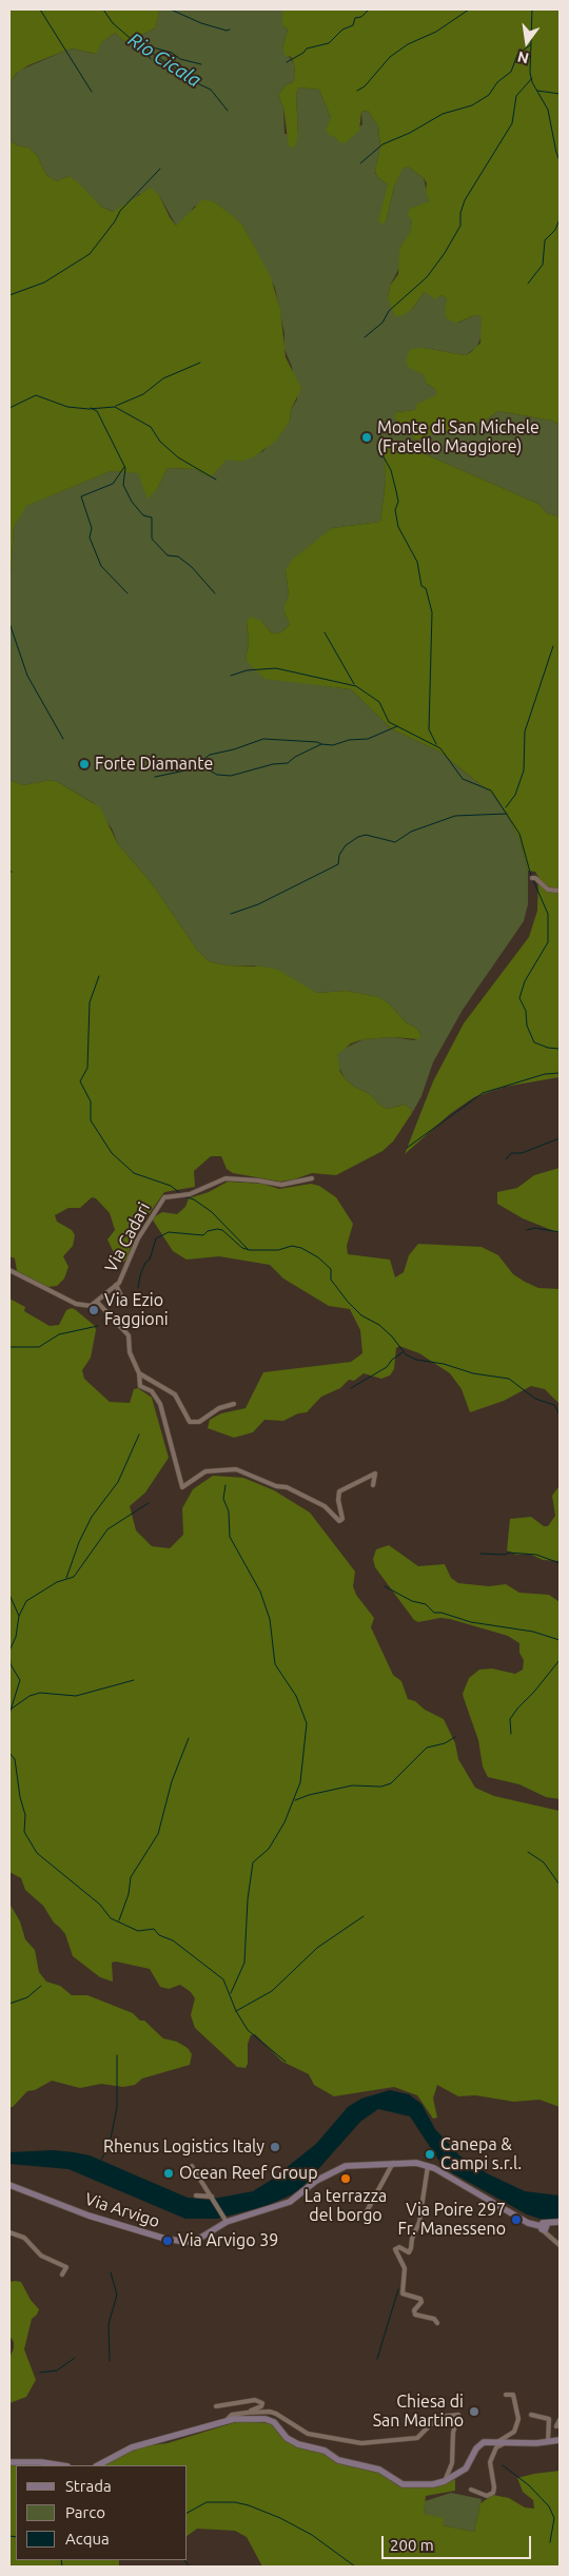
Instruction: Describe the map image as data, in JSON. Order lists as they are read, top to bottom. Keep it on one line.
{"streets":{"main road":["Via Arvigo"],"street":["Via Cadari"]},"water":["Rio Cicala"],"places":["Monte di San Michele (Fratello Maggiore)","Forte Diamante","Via Ezio Faggioni","Rhenus Logistics Italy","Canepa & Campi s.r.l.","Ocean Reef Group","La terrazza del borgo","Via Poire 297 Fr. Manesseno","Via Arvigo 39","Chiesa di San Martino"],"legend":["Strada","Parco","Acqua"],"scale_bar":"200 m","north":"bottom"}
